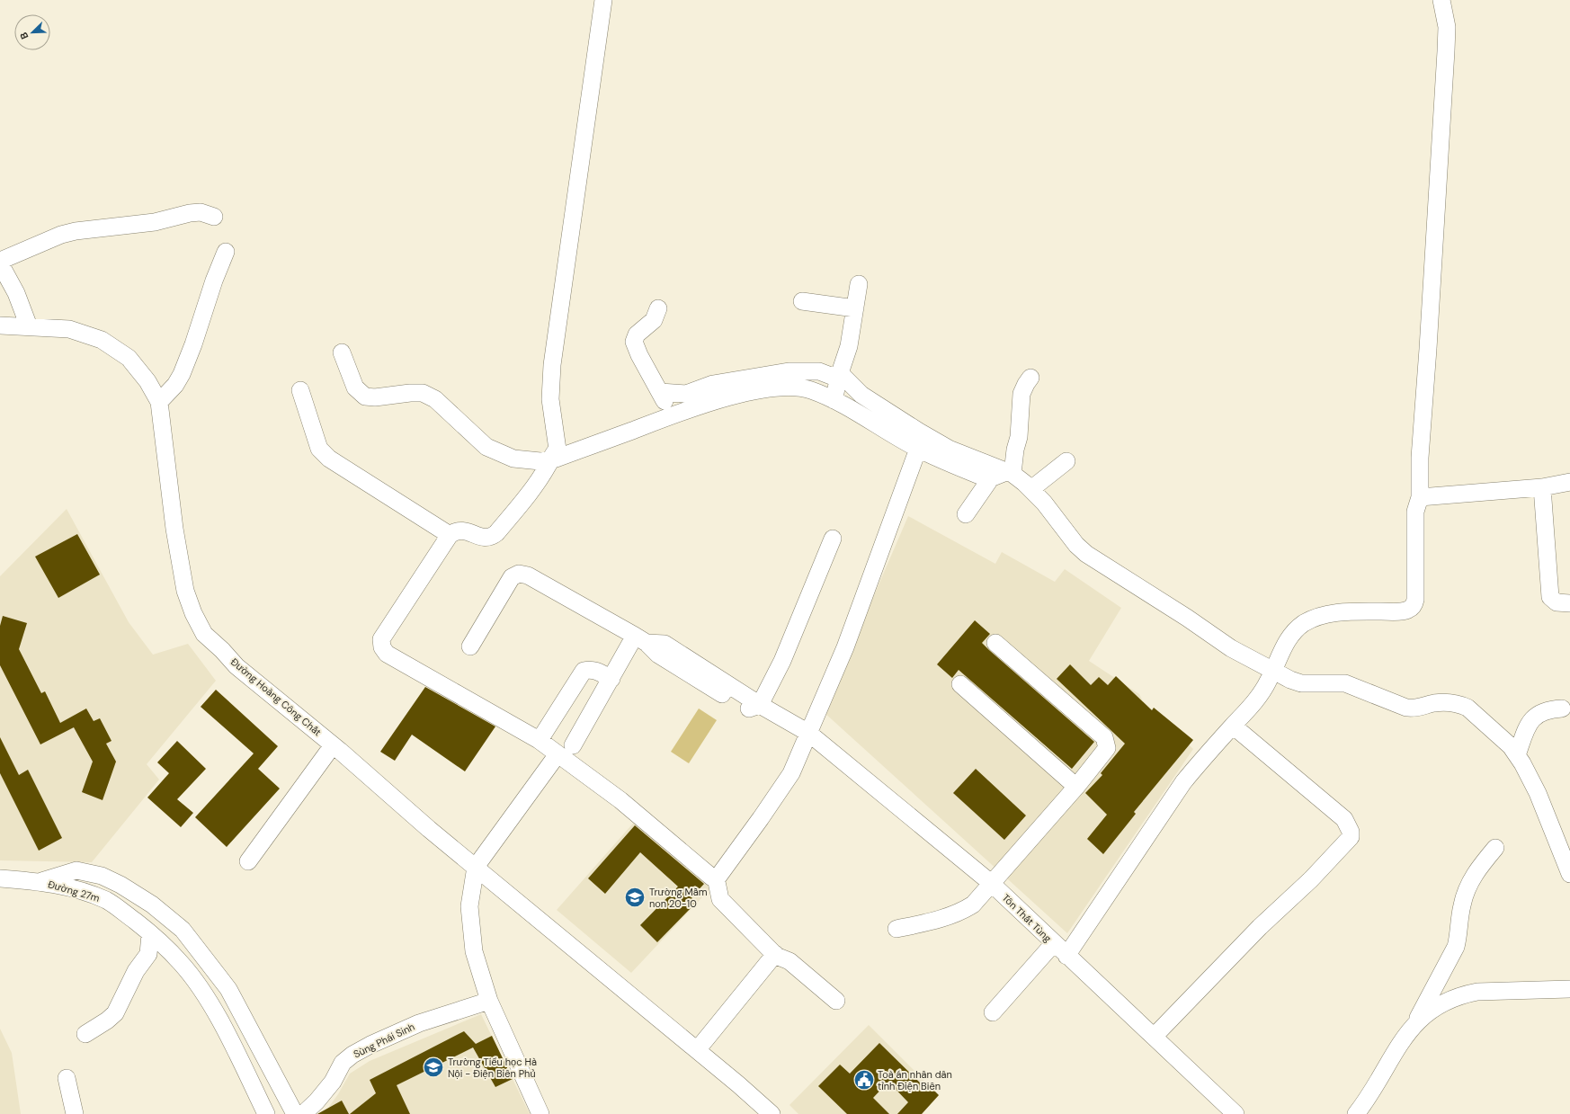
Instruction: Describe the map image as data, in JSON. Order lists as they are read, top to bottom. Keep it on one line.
{"streets":{"street":["Đường Hoàng Công Chất","Đường 27m","Tôn Thất Tùng","Sùng Phái Sinh"]},"places":{"school or university":["Trường Mầm non 20-10","Trường Tiểu học Hà Nội - Điện Biên Phủ"],"public building":["Toà án nhân dân tỉnh Điện Biên"]},"north":"bottom left"}
